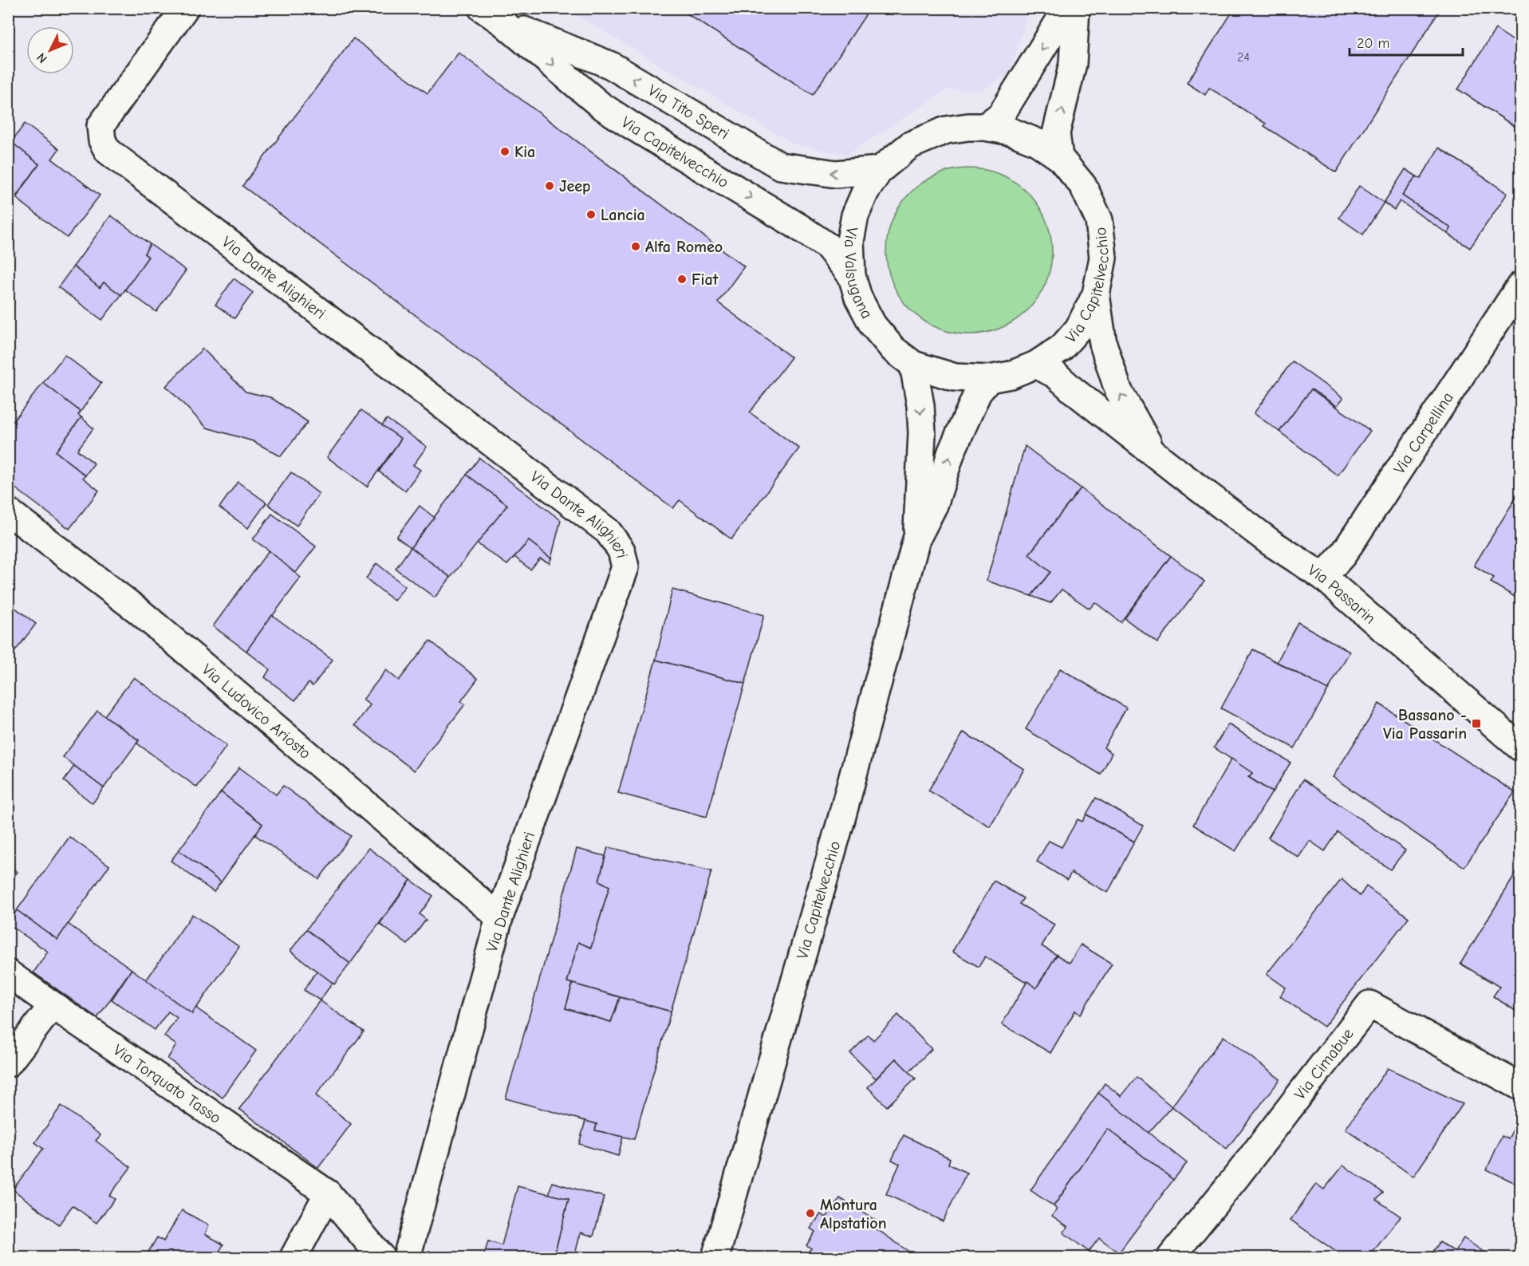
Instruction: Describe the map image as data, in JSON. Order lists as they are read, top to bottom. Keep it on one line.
{"streets":{"street":["Via Tito Speri","Via Capitelvecchio","Via Valsugana","Via Dante Alighieri","Via Carpellina","Via Passarin","Via Ludovico Ariosto","Via Cimabue","Via Torquato Tasso"]},"crossings":[["Via Tito Speri","Via Capitelvecchio"],["Via Tito Speri","Via Valsugana"],["Via Capitelvecchio","Via Valsugana"],["Via Capitelvecchio","Via Passarin"],["Via Dante Alighieri","Via Ludovico Ariosto"],["Via Carpellina","Via Passarin"]],"one_way":["Via Tito Speri"],"places":{"other":["Kia","Jeep","Lancia","Alfa Romeo","Fiat","Montura Alpstation"],"transit":["Bassano - Via Passarin"]},"house_numbers":["24"],"scale_bar":"20 m","north":"bottom left"}
